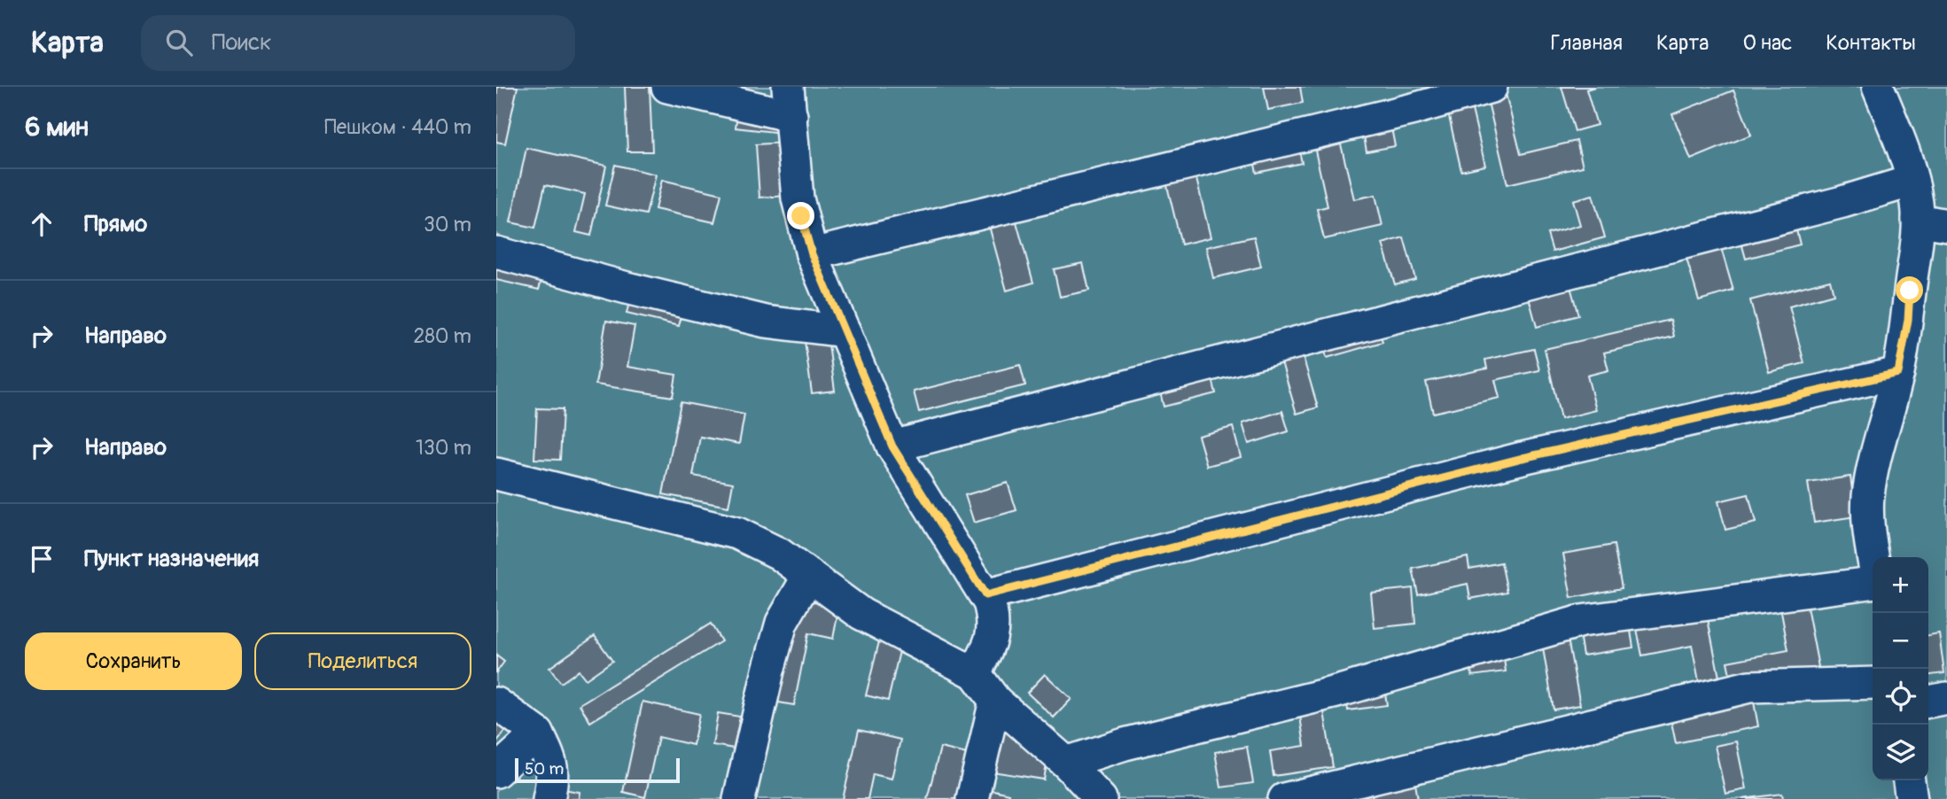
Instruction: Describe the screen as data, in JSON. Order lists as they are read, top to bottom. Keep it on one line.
{"scale_bar":"50 m","page":{"header":"Карта","search":"Поиск","nav":["Главная","Карта","О нас","Контакты"],"heading":["6 мин","Пешком · 440 m"],"list":[["Прямо","30 m"],["Направо","280 m"],["Направо","130 m"],"Пункт назначения"],"map_buttons":["+","−"],"buttons":["Сохранить","Поделиться"],"scale":"50 m"}}
